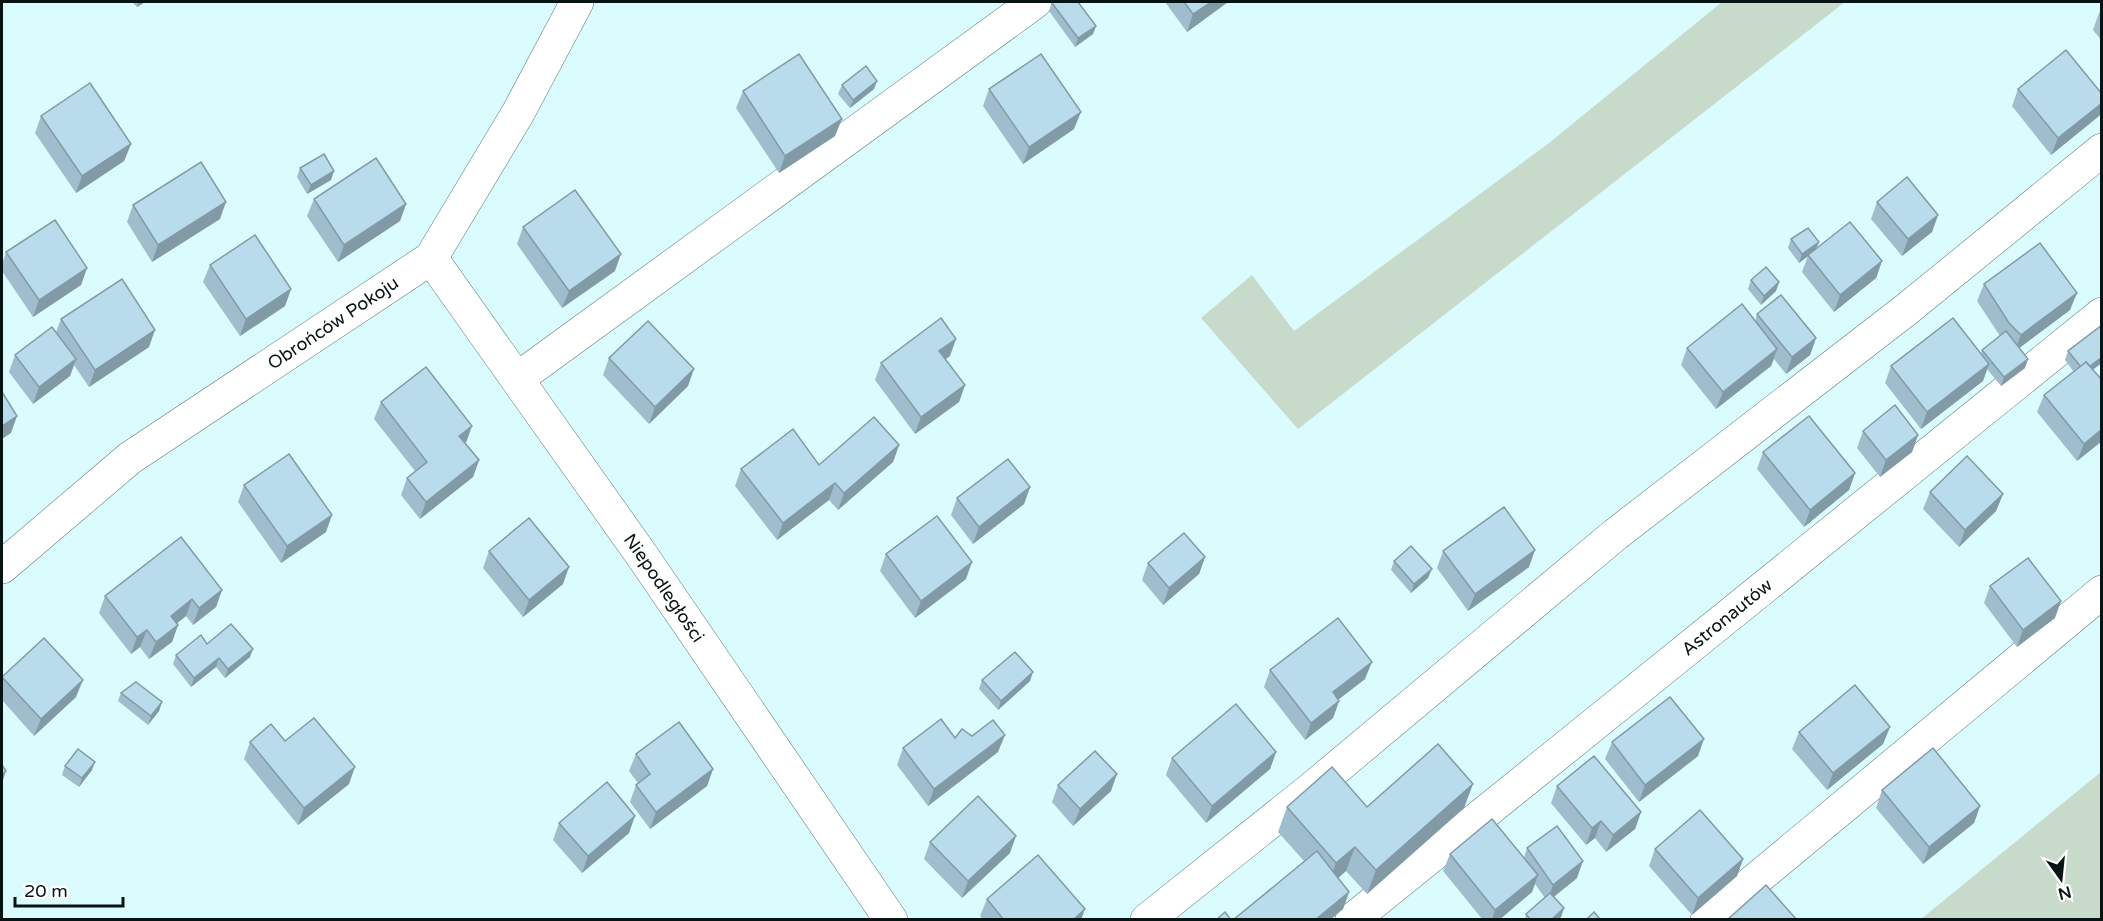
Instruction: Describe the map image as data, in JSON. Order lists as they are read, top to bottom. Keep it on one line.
{"streets":{"street":["Obrońców Pokoju","Niepodległości","Astronautów"]},"crossings":[["Obrońców Pokoju","Niepodległości"]],"scale_bar":"20 m","north":"bottom"}
